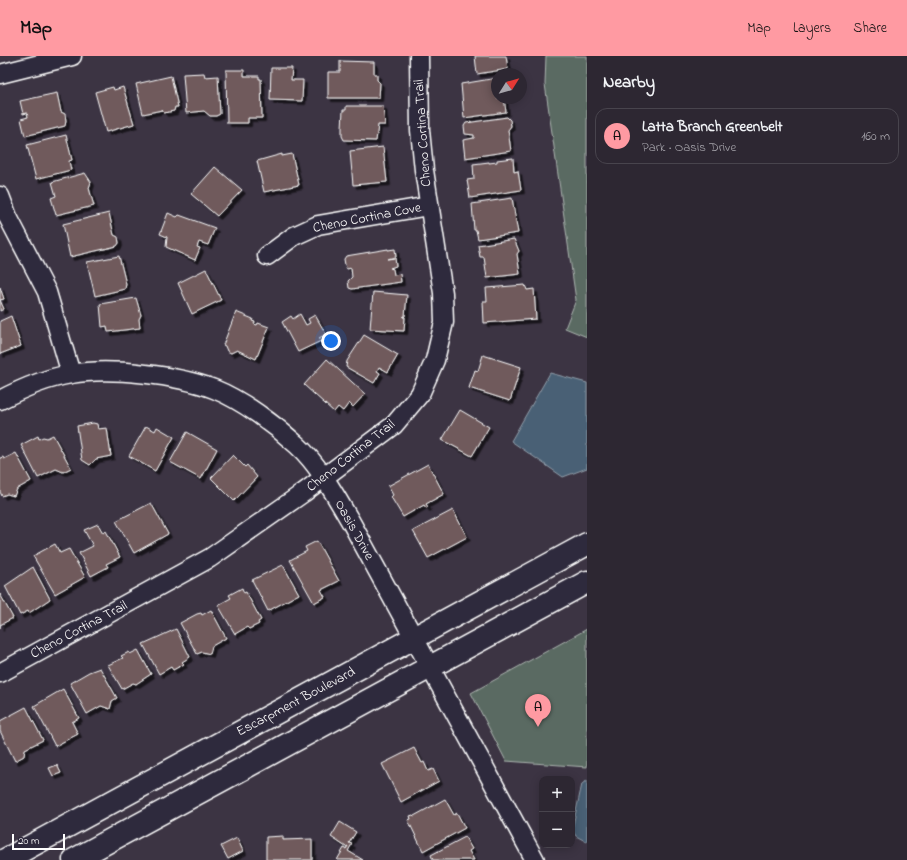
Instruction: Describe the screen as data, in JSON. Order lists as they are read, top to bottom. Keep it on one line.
{"streets":{"main road":["Escarpment Boulevard"],"street":["Cheno Cortina Trail","Cheno Cortina Cove","Oasis Drive"]},"crossings":[["Cheno Cortina Trail","Cheno Cortina Cove"],["Cheno Cortina Trail","Oasis Drive"],["Oasis Drive","Escarpment Boulevard"]],"scale_bar":"20 m","north":"top right","page":{"header":"Map","nav":["Map","Layers","Share"],"heading":"Nearby","list":[{"mark":"A","name":"Latta Branch Greenbelt","note":"Park · Oasis Drive","value":"160 m"}],"pins":"A","map_buttons":["+","−"],"scale":"20 m"}}
